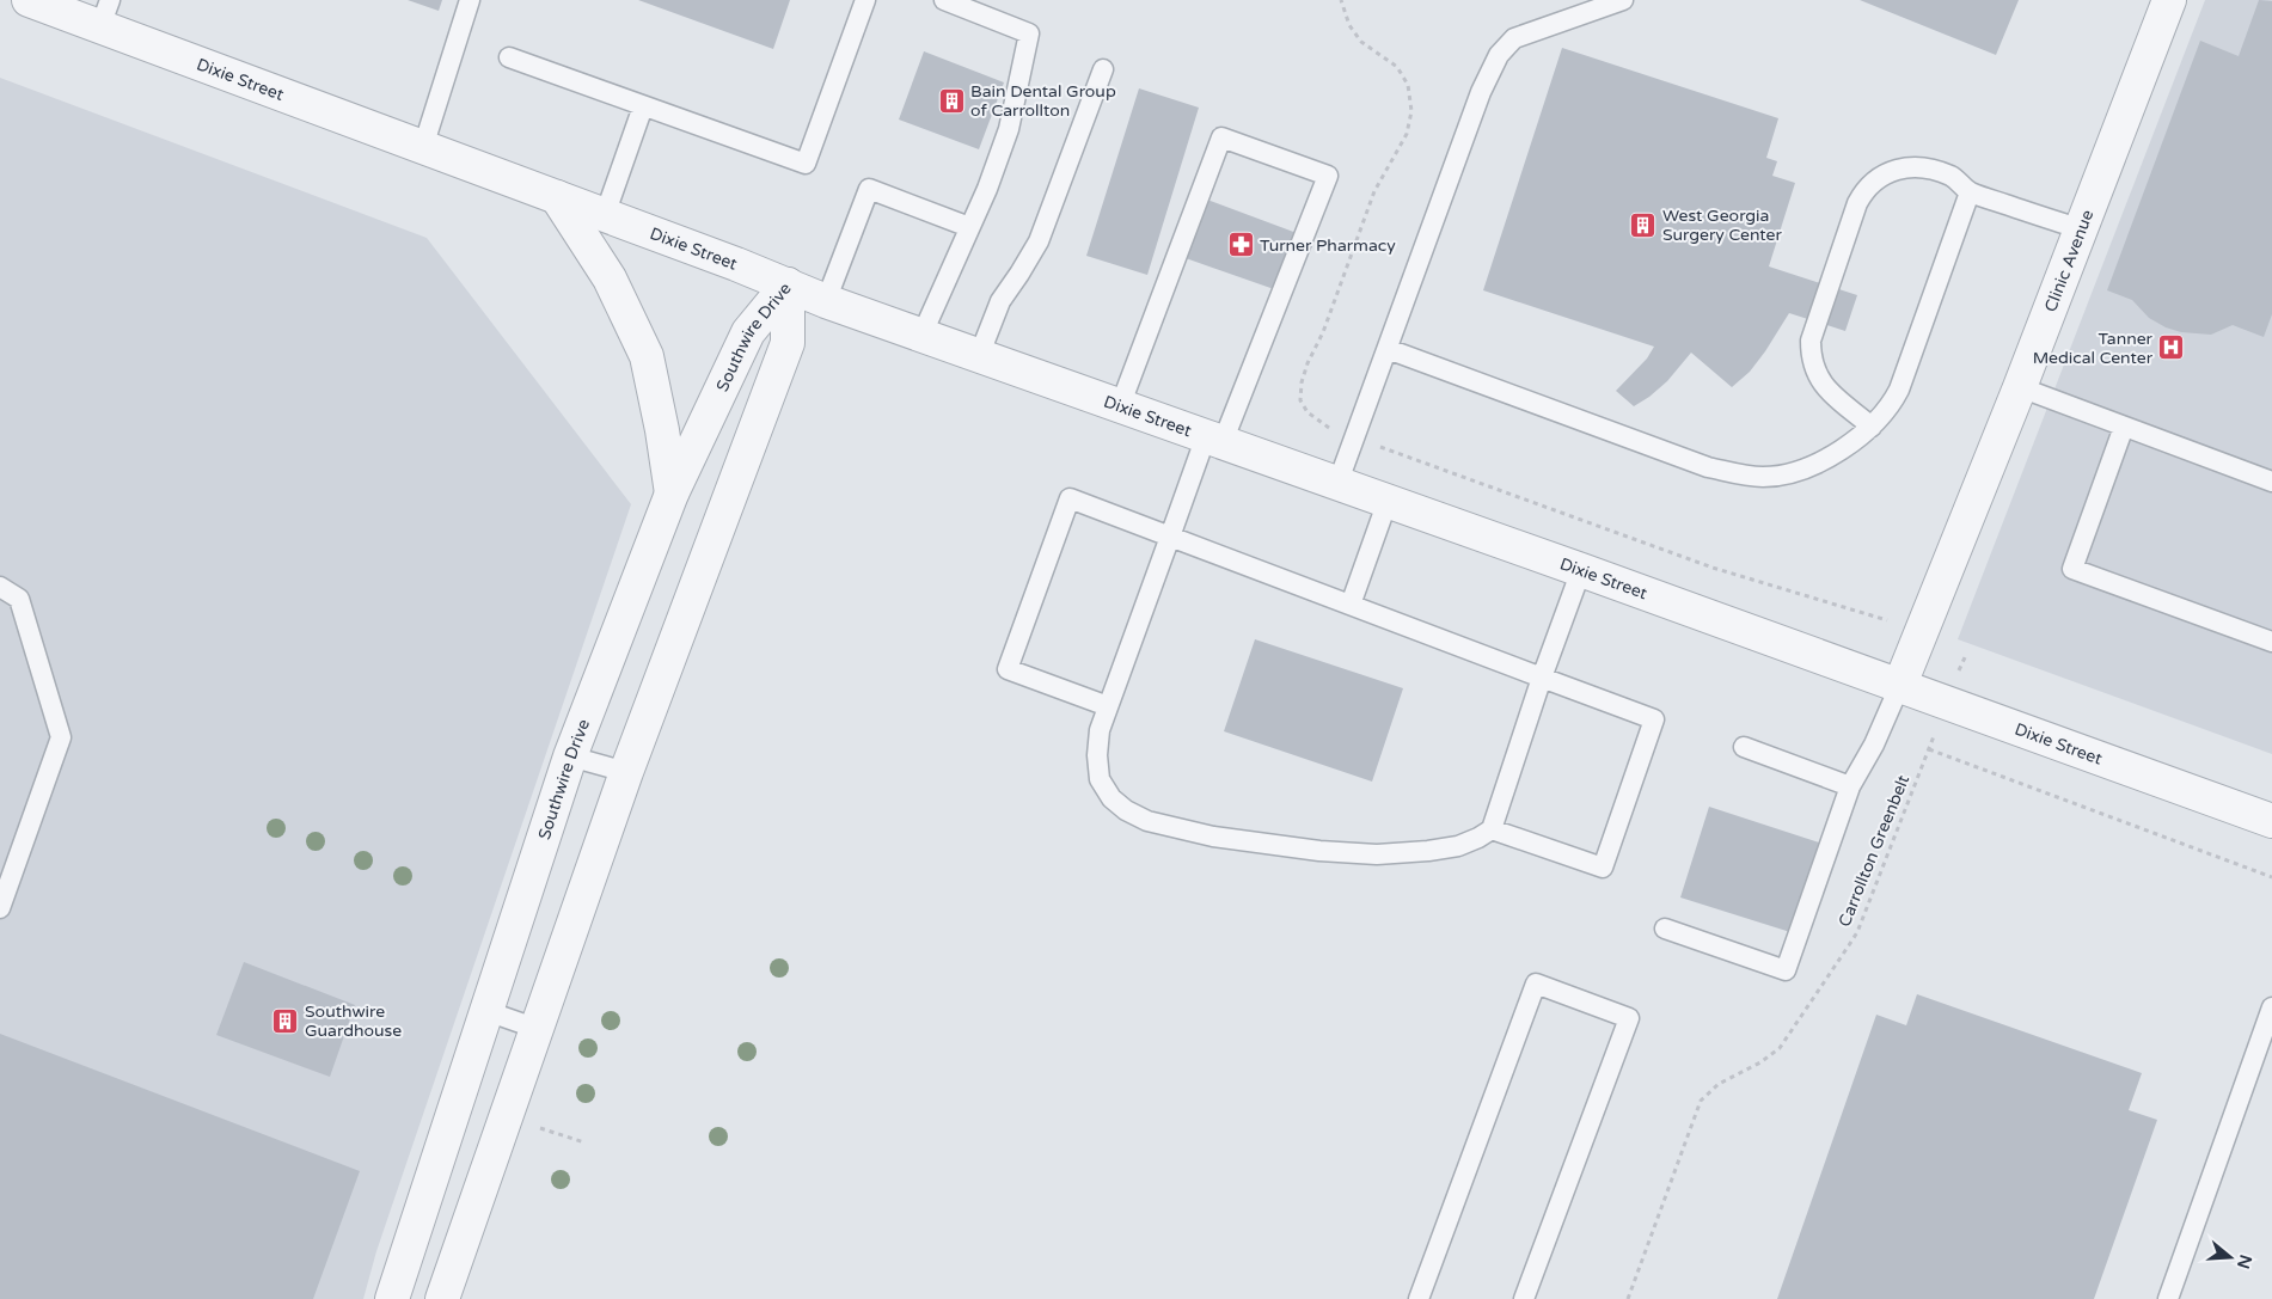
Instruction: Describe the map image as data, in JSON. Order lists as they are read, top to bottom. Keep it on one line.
{"streets":{"street":["Dixie Street","Clinic Avenue","Southwire Drive"],"path":["Carrollton Greenbelt"]},"crossings":[["Dixie Street","Clinic Avenue"],["Dixie Street","Southwire Drive"]],"places":{"building":["Bain Dental Group of Carrollton","West Georgia Surgery Center","Southwire Guardhouse"],"pharmacy":["Turner Pharmacy"],"hospital":["Tanner Medical Center"]},"north":"right"}
